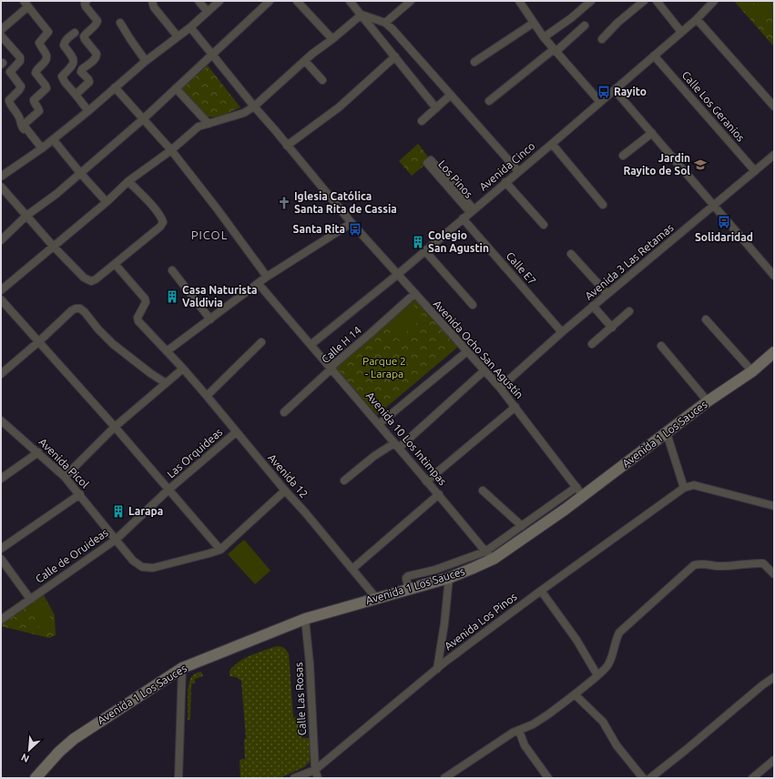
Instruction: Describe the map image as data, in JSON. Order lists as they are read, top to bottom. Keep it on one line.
{"streets":{"street":["Calle Los Geranios","Avenida Cinco","Los Pinos","Avenida 3 Las Retamas","Calle E7","Calle H 14","Avenida Ocho San Agustín","Avenida 1 Los Sauces","Avenida 10 Los Intimpas","Las Orquideas","Avenida Picol","Avenida 12","Calle de Oruideas","Avenida Los Pinos","Calle Las Rosas"]},"crossings":[["Calle Los Geranios","Avenida Cinco"],["Calle Los Geranios","Avenida 3 Las Retamas"],["Avenida Cinco","Los Pinos"],["Avenida Cinco","Calle E7"],["Avenida Cinco","Avenida Ocho San Agustín"],["Avenida Cinco","Avenida 10 Los Intimpas"],["Avenida 3 Las Retamas","Calle E7"],["Avenida 3 Las Retamas","Avenida Ocho San Agustín"],["Calle H 14","Avenida Ocho San Agustín"],["Calle H 14","Avenida 10 Los Intimpas"],["Avenida Ocho San Agustín","Avenida 1 Los Sauces"],["Avenida 1 Los Sauces","Avenida 10 Los Intimpas"],["Avenida 1 Los Sauces","Avenida 12"],["Avenida 1 Los Sauces","Calle Las Rosas"],["Las Orquideas","Avenida 12"],["Las Orquideas","Calle de Oruideas"],["Avenida Picol","Calle de Oruideas"],["Avenida Los Pinos","Calle Las Rosas"]],"districts":["PICOL"],"parks":["Parque 2 - Larapa"],"places":{"bus stop":["Rayito","Solidaridad","Santa Rita"],"school or university":["Jardin Rayito de Sol"],"church":["Iglesia Católica Santa Rita de Cassia"],"building":["Colegio San Agustin","Casa Naturista Valdivia","Larapa"]},"north":"bottom left"}
